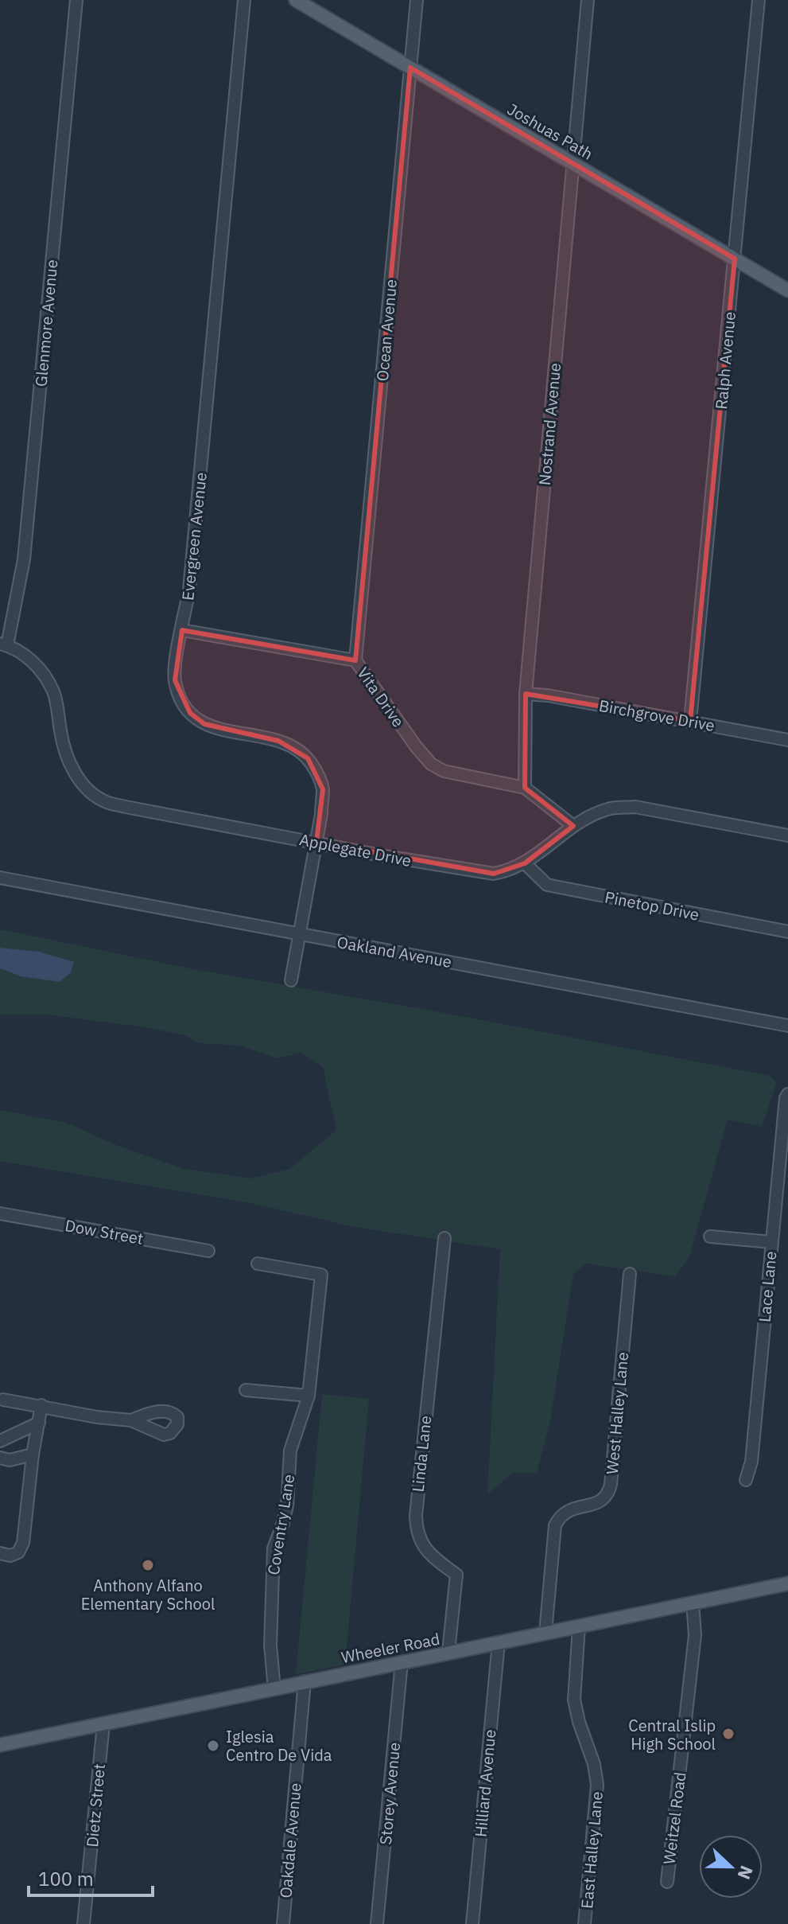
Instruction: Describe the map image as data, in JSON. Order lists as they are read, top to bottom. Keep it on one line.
{"streets":{"main road":["Joshuas Path","Wheeler Road"],"street":["Glenmore Avenue","Ocean Avenue","Ralph Avenue","Nostrand Avenue","Evergreen Avenue","Vita Drive","Birchgrove Drive","Applegate Drive","Pinetop Drive","Oakland Avenue","Dow Street","Lace Lane","West Halley Lane","Linda Lane","Coventry Lane","Hilliard Avenue","Storey Avenue","Dietz Street","Weitzel Road","Oakdale Avenue","East Halley Lane"]},"crossings":[["Joshuas Path","Ocean Avenue"],["Joshuas Path","Ralph Avenue"],["Joshuas Path","Nostrand Avenue"],["Glenmore Avenue","Applegate Drive"],["Ocean Avenue","Vita Drive"],["Ralph Avenue","Birchgrove Drive"],["Nostrand Avenue","Vita Drive"],["Nostrand Avenue","Birchgrove Drive"],["Evergreen Avenue","Vita Drive"],["Evergreen Avenue","Applegate Drive"],["Evergreen Avenue","Oakland Avenue"],["Applegate Drive","Pinetop Drive"],["West Halley Lane","Wheeler Road"],["Linda Lane","Wheeler Road"],["Coventry Lane","Wheeler Road"],["Wheeler Road","Hilliard Avenue"],["Wheeler Road","Storey Avenue"],["Wheeler Road","Dietz Street"],["Wheeler Road","Weitzel Road"],["Wheeler Road","Oakdale Avenue"],["Wheeler Road","East Halley Lane"]],"places":["Anthony Alfano Elementary School","Central Islip High School","Iglesia Centro De Vida"],"scale_bar":"100 m","north":"right"}
